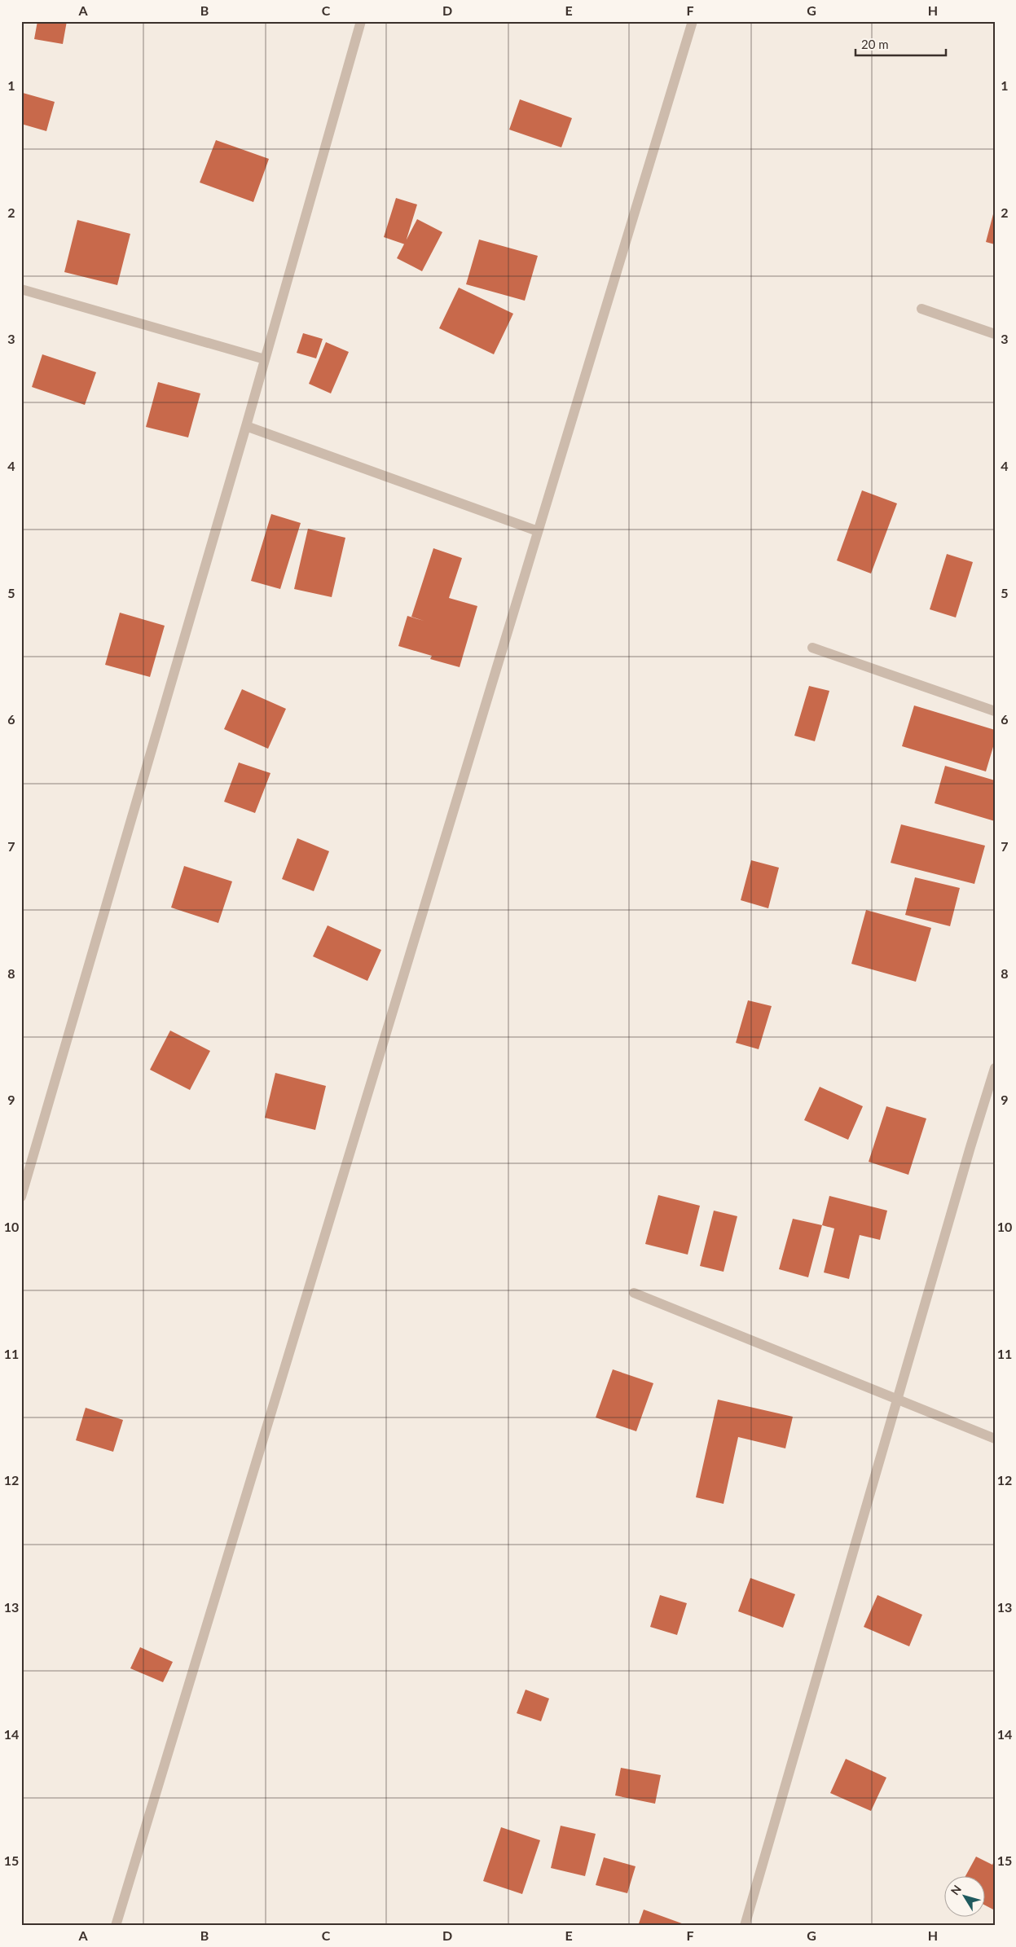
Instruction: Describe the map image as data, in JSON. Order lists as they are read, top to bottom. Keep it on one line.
{"scale_bar":"20 m","north":"top left","grid":{"columns":["A","B","C","D","E","F","G","H"],"rows":["1","2","3","4","5","6","7","8","9","10","11","12","13","14","15"]}}
